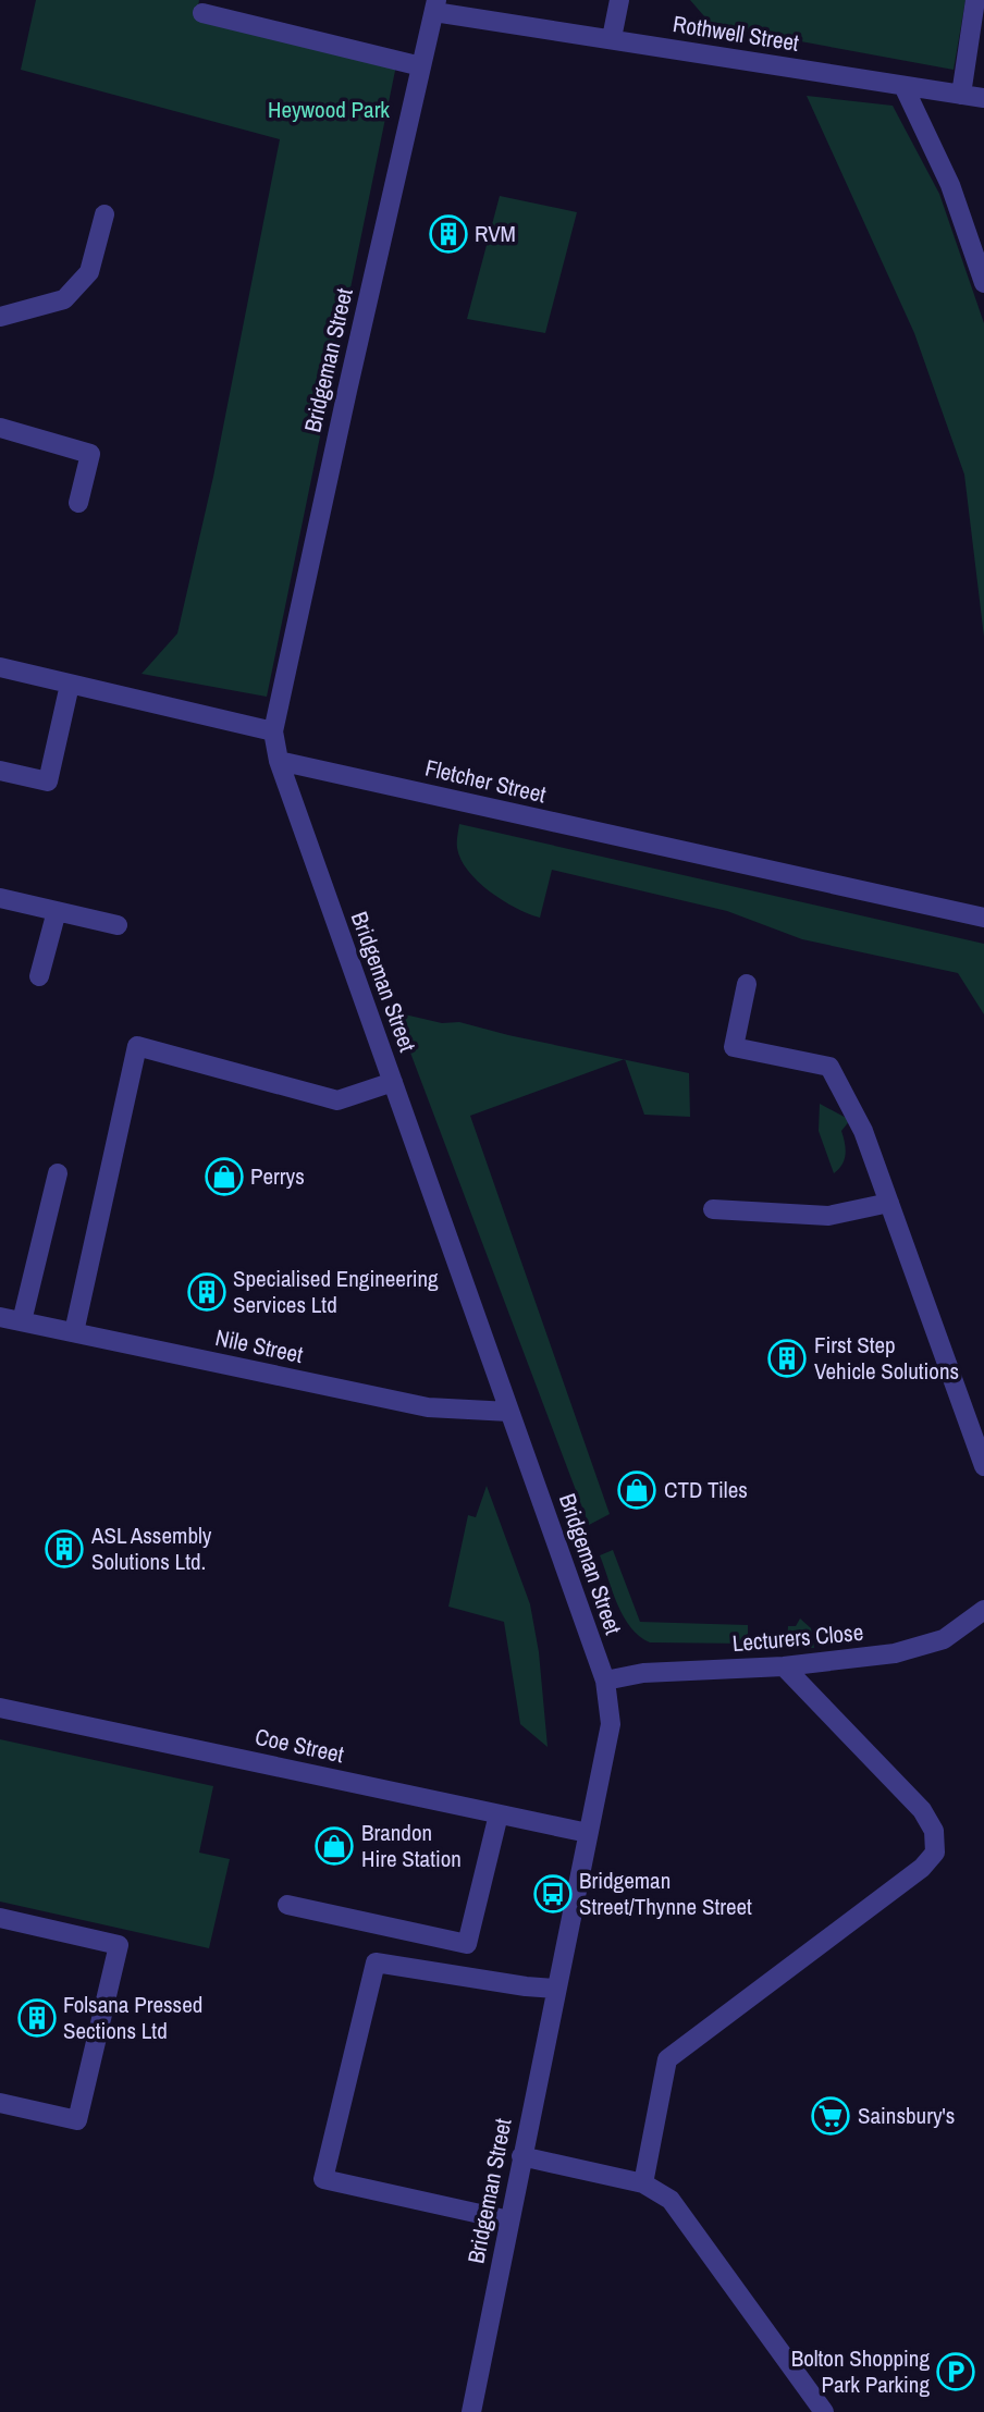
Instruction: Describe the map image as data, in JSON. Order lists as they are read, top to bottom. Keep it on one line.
{"streets":{"street":["Rothwell Street","Bridgeman Street","Fletcher Street","Nile Street","Lecturers Close","Coe Street"]},"crossings":[["Rothwell Street","Bridgeman Street"],["Bridgeman Street","Fletcher Street"],["Bridgeman Street","Nile Street"],["Bridgeman Street","Lecturers Close"],["Bridgeman Street","Coe Street"]],"parks":["Heywood Park"],"places":{"building":["RVM","Specialised Engineering Services Ltd","First Step Vehicle Solutions","ASL Assembly Solutions Ltd.","Folsana Pressed Sections Ltd"],"shop":["Perrys","CTD Tiles","Brandon Hire Station"],"bus stop":["Bridgeman Street/Thynne Street"],"supermarket":["Sainsbury's"],"parking":["Bolton Shopping Park Parking"]}}
